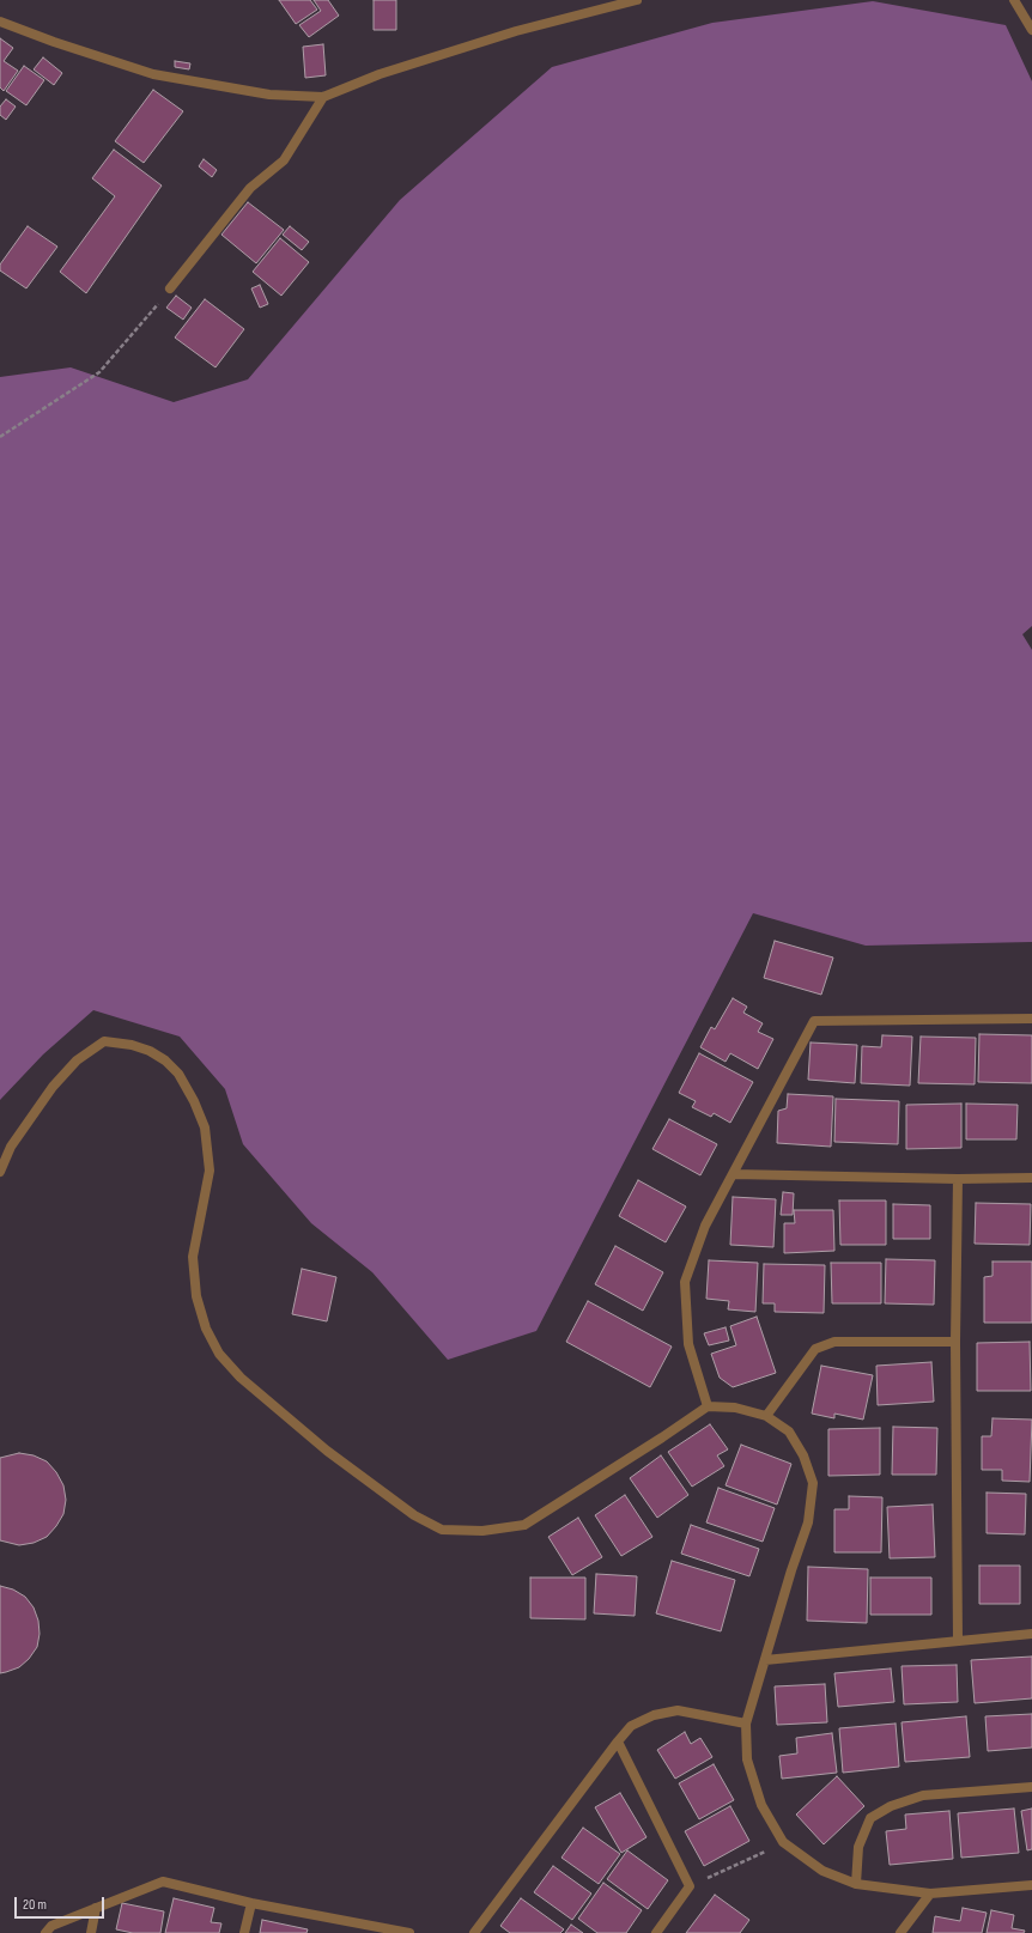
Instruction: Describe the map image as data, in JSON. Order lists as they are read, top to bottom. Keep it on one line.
{"scale_bar":"20 m"}
